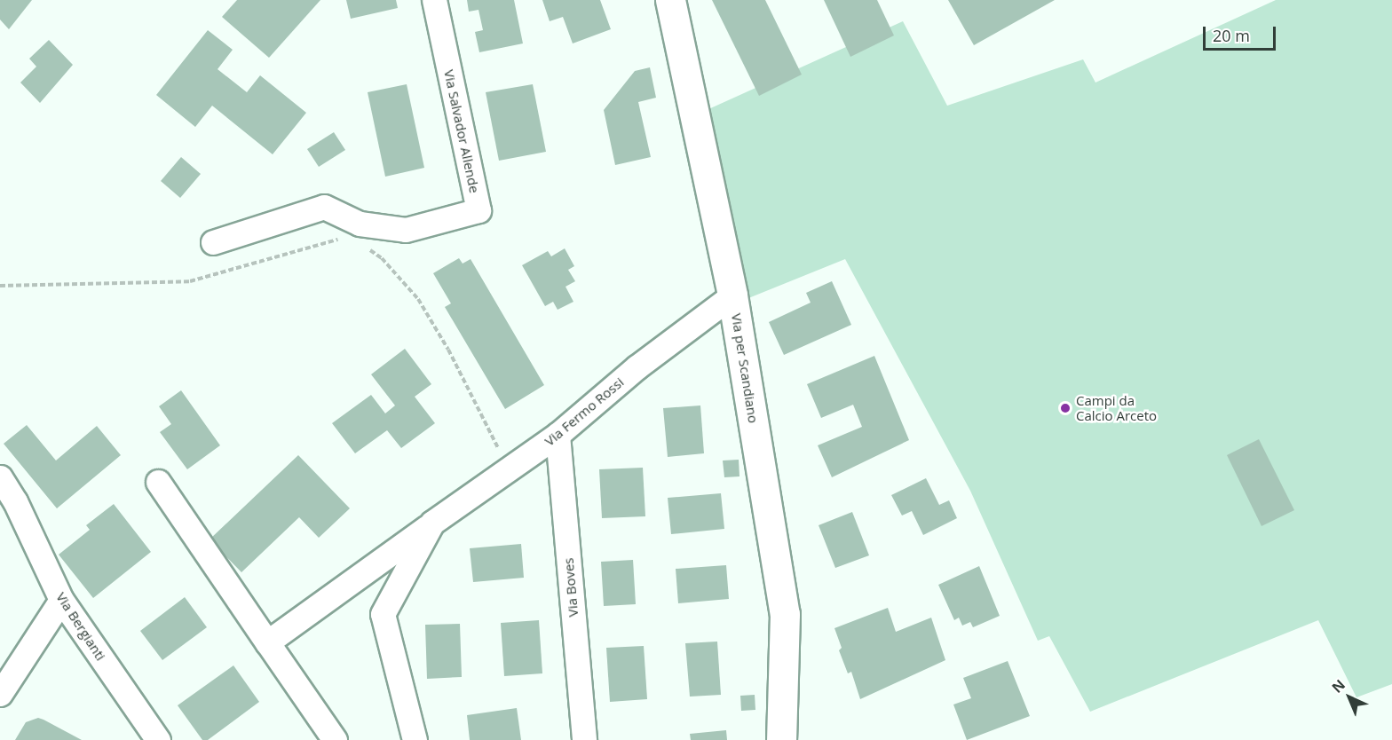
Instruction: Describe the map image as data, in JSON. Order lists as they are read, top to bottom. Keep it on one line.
{"streets":{"street":["Via Salvador Allende","Via per Scandiano","Via Fermo Rossi","Via Boves","Via Bergianti"]},"crossings":[["Via per Scandiano","Via Fermo Rossi"],["Via Fermo Rossi","Via Boves"]],"places":["Campi da Calcio Arceto"],"scale_bar":"20 m","north":"top left"}
